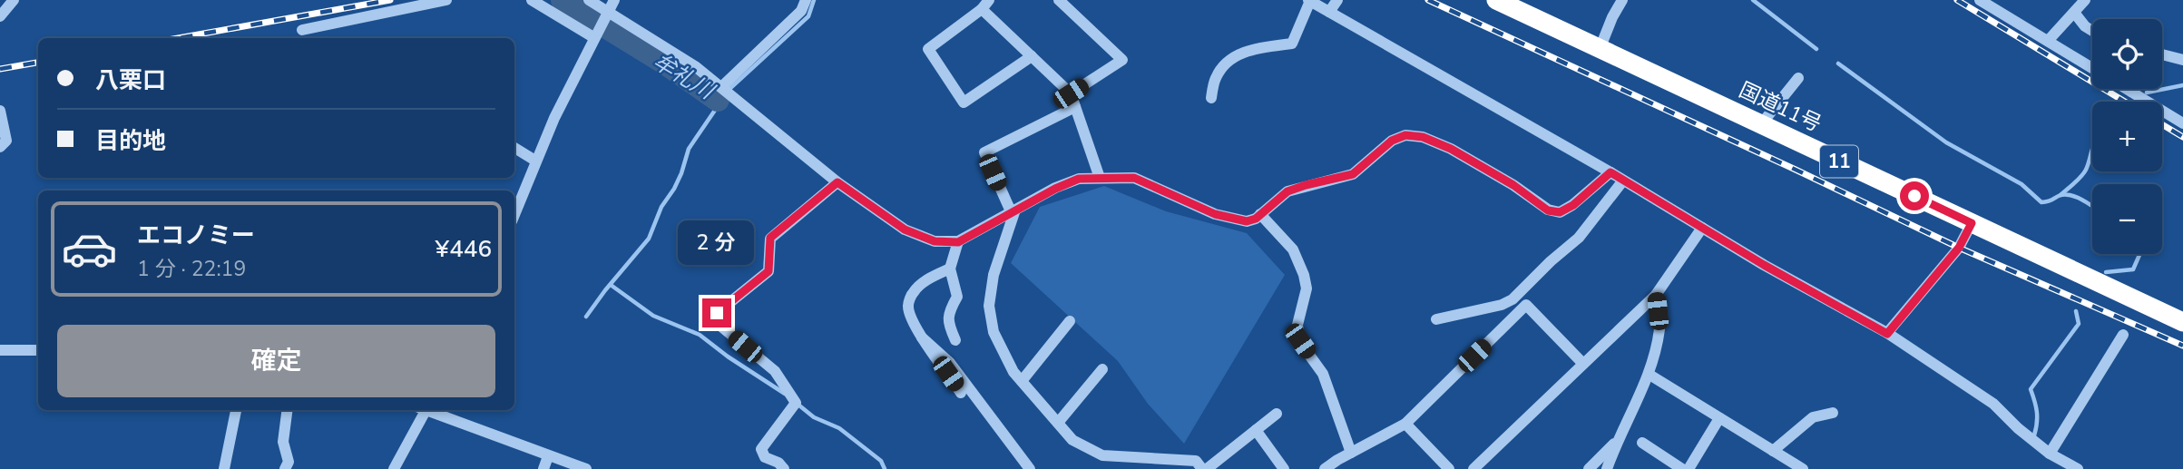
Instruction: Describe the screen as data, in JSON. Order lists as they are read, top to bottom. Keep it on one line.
{"streets":{"highway":["国道11号","11"]},"water":["牟礼川"],"page":{"map_buttons":["+","−"],"banner":["八栗口","目的地"],"list":[{"name":"エコノミー","note":"1 分 · 22:19","value":"¥446"}],"bubble":"2 分","buttons":"確定"}}
